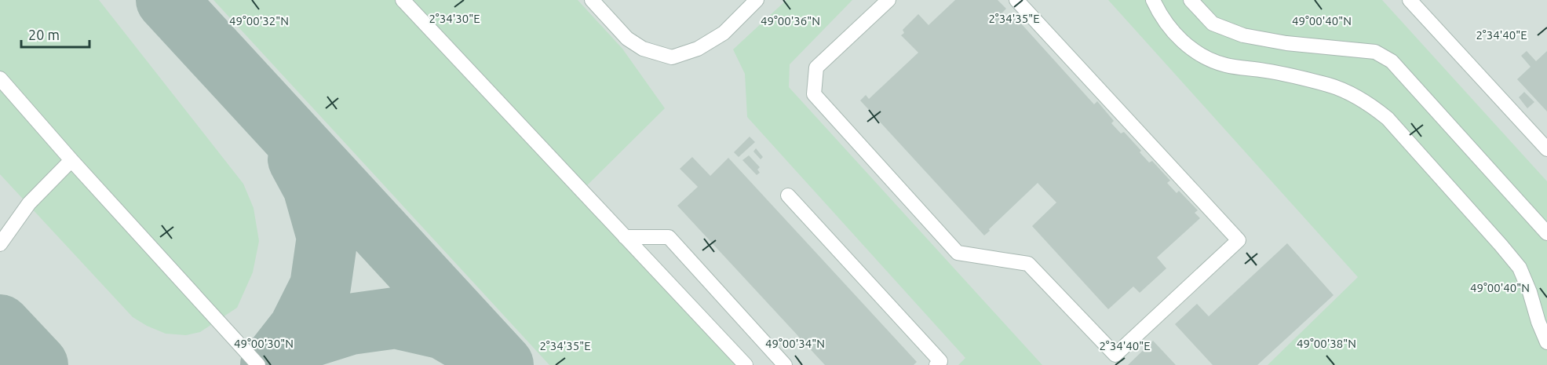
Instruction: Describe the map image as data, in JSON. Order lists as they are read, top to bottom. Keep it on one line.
{"scale_bar":"20 m","coordinates":["2°34'30\"E","2°34'35\"E","49°00'32\"N","49°00'36\"N","49°00'40\"N","2°34'40\"E","49°00'30\"N","49°00'34\"N","49°00'38\"N"]}
